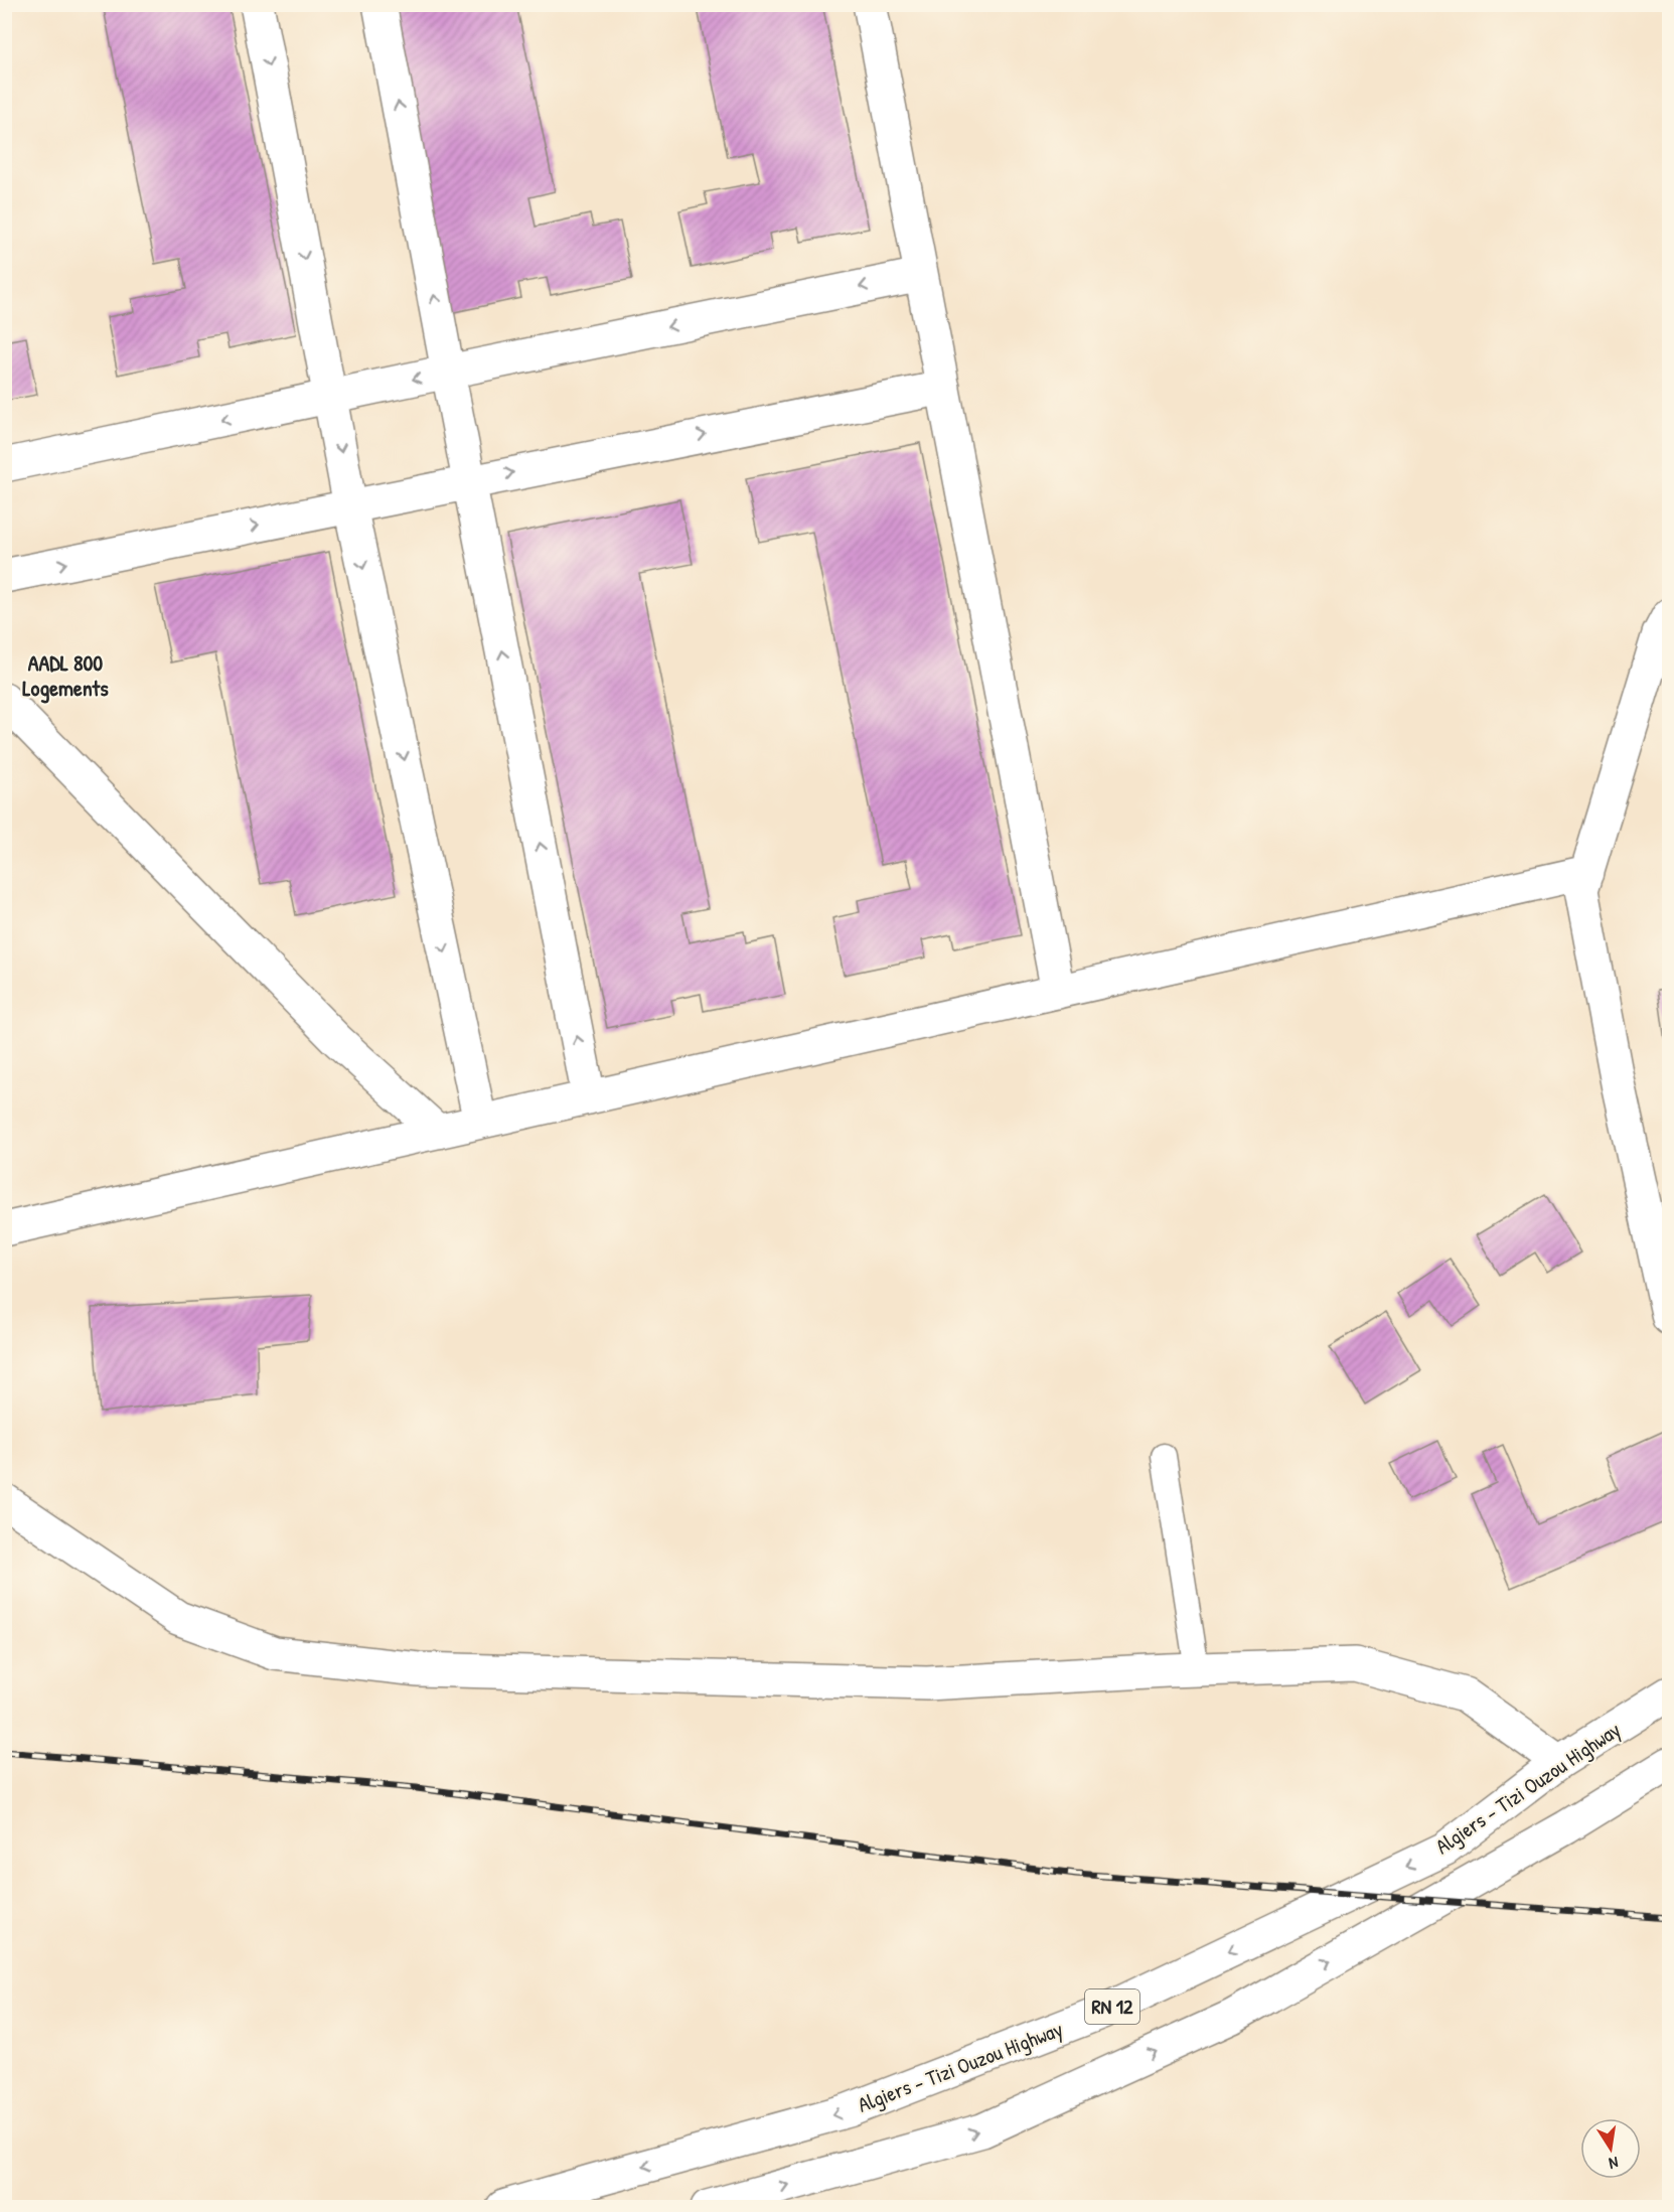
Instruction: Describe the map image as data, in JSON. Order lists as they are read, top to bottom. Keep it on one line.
{"streets":{"main road":["Algiers - Tizi Ouzou Highway","RN 12"]},"districts":["AADL 800 Logements"],"north":"bottom"}
